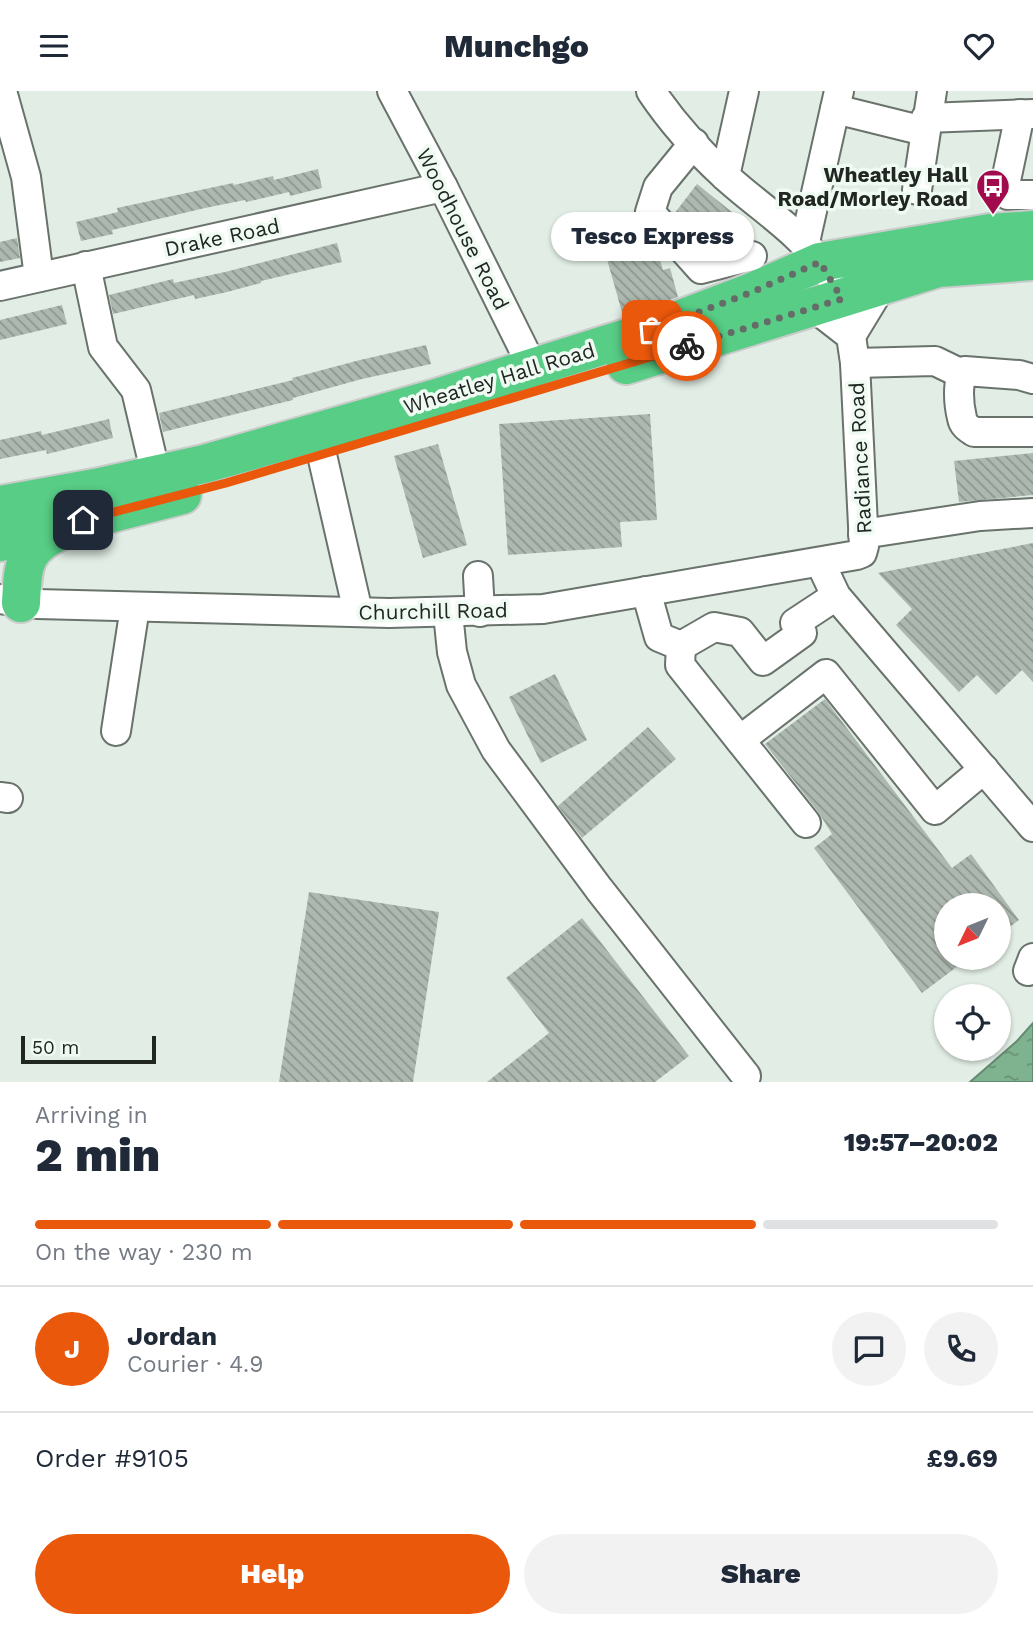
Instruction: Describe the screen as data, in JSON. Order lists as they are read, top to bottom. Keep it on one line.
{"streets":{"highway":["Wheatley Hall Road"],"street":["Woodhouse Road","Drake Road","Radiance Road","Churchill Road"]},"crossings":[["Woodhouse Road","Drake Road"],["Woodhouse Road","Wheatley Hall Road"],["Radiance Road","Churchill Road"]],"places":{"bus stop":["Wheatley Hall Road/Morley Road"],"other":["Tesco Express"]},"scale_bar":"50 m","north":"bottom left","page":{"header":"Munchgo","bubble":"Tesco Express","scale":"50 m","heading":["2 min","Arriving in","19:57–20:02"],"panel":["Jordan","Courier · 4.9","Order #9105","£9.69"],"bar":"On the way · 230 m","round":"J","buttons":["Help","Share"]}}
